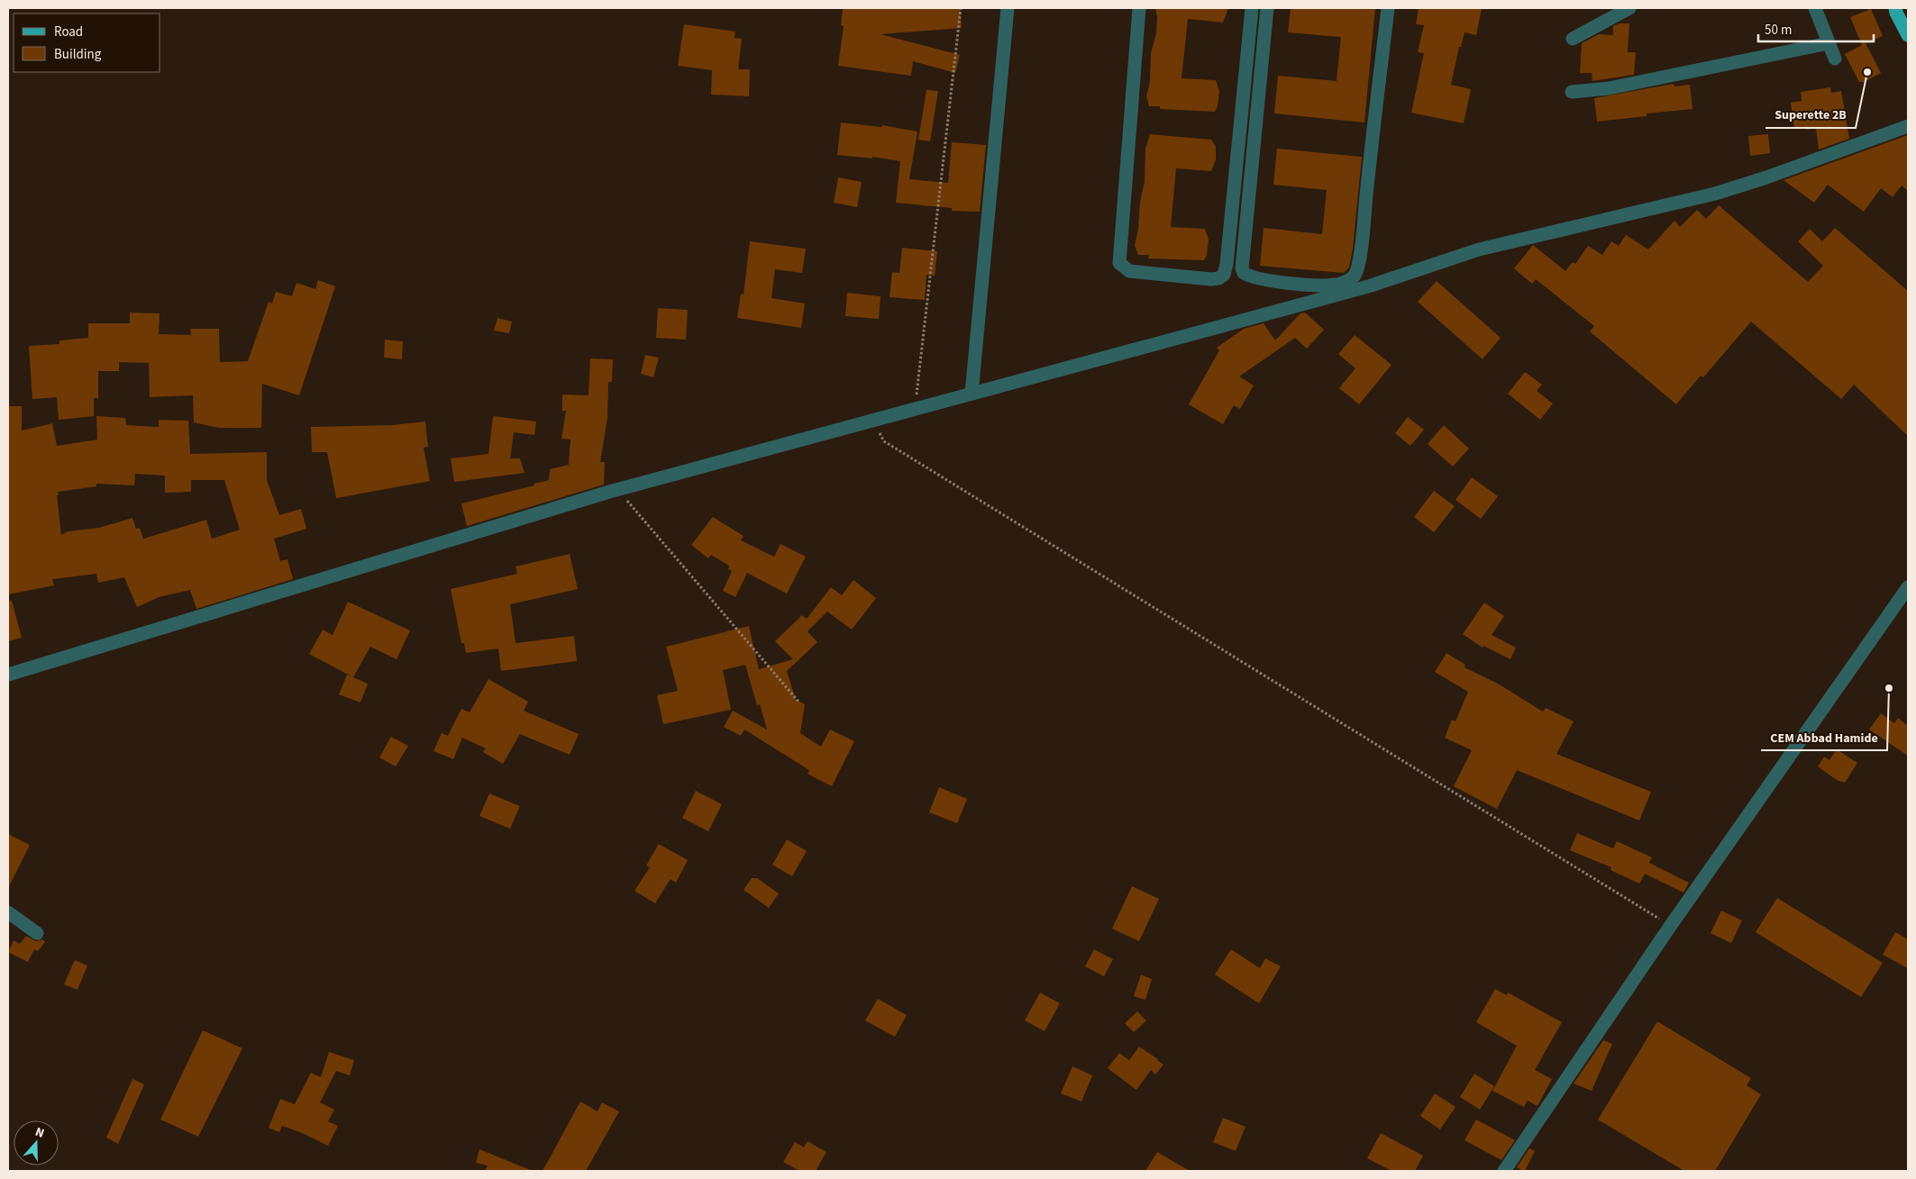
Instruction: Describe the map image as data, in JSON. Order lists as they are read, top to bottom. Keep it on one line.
{"places":["Superette 2B","CEM Abbad Hamide"],"legend":["Road","Building"],"scale_bar":"50 m","north":"top"}
